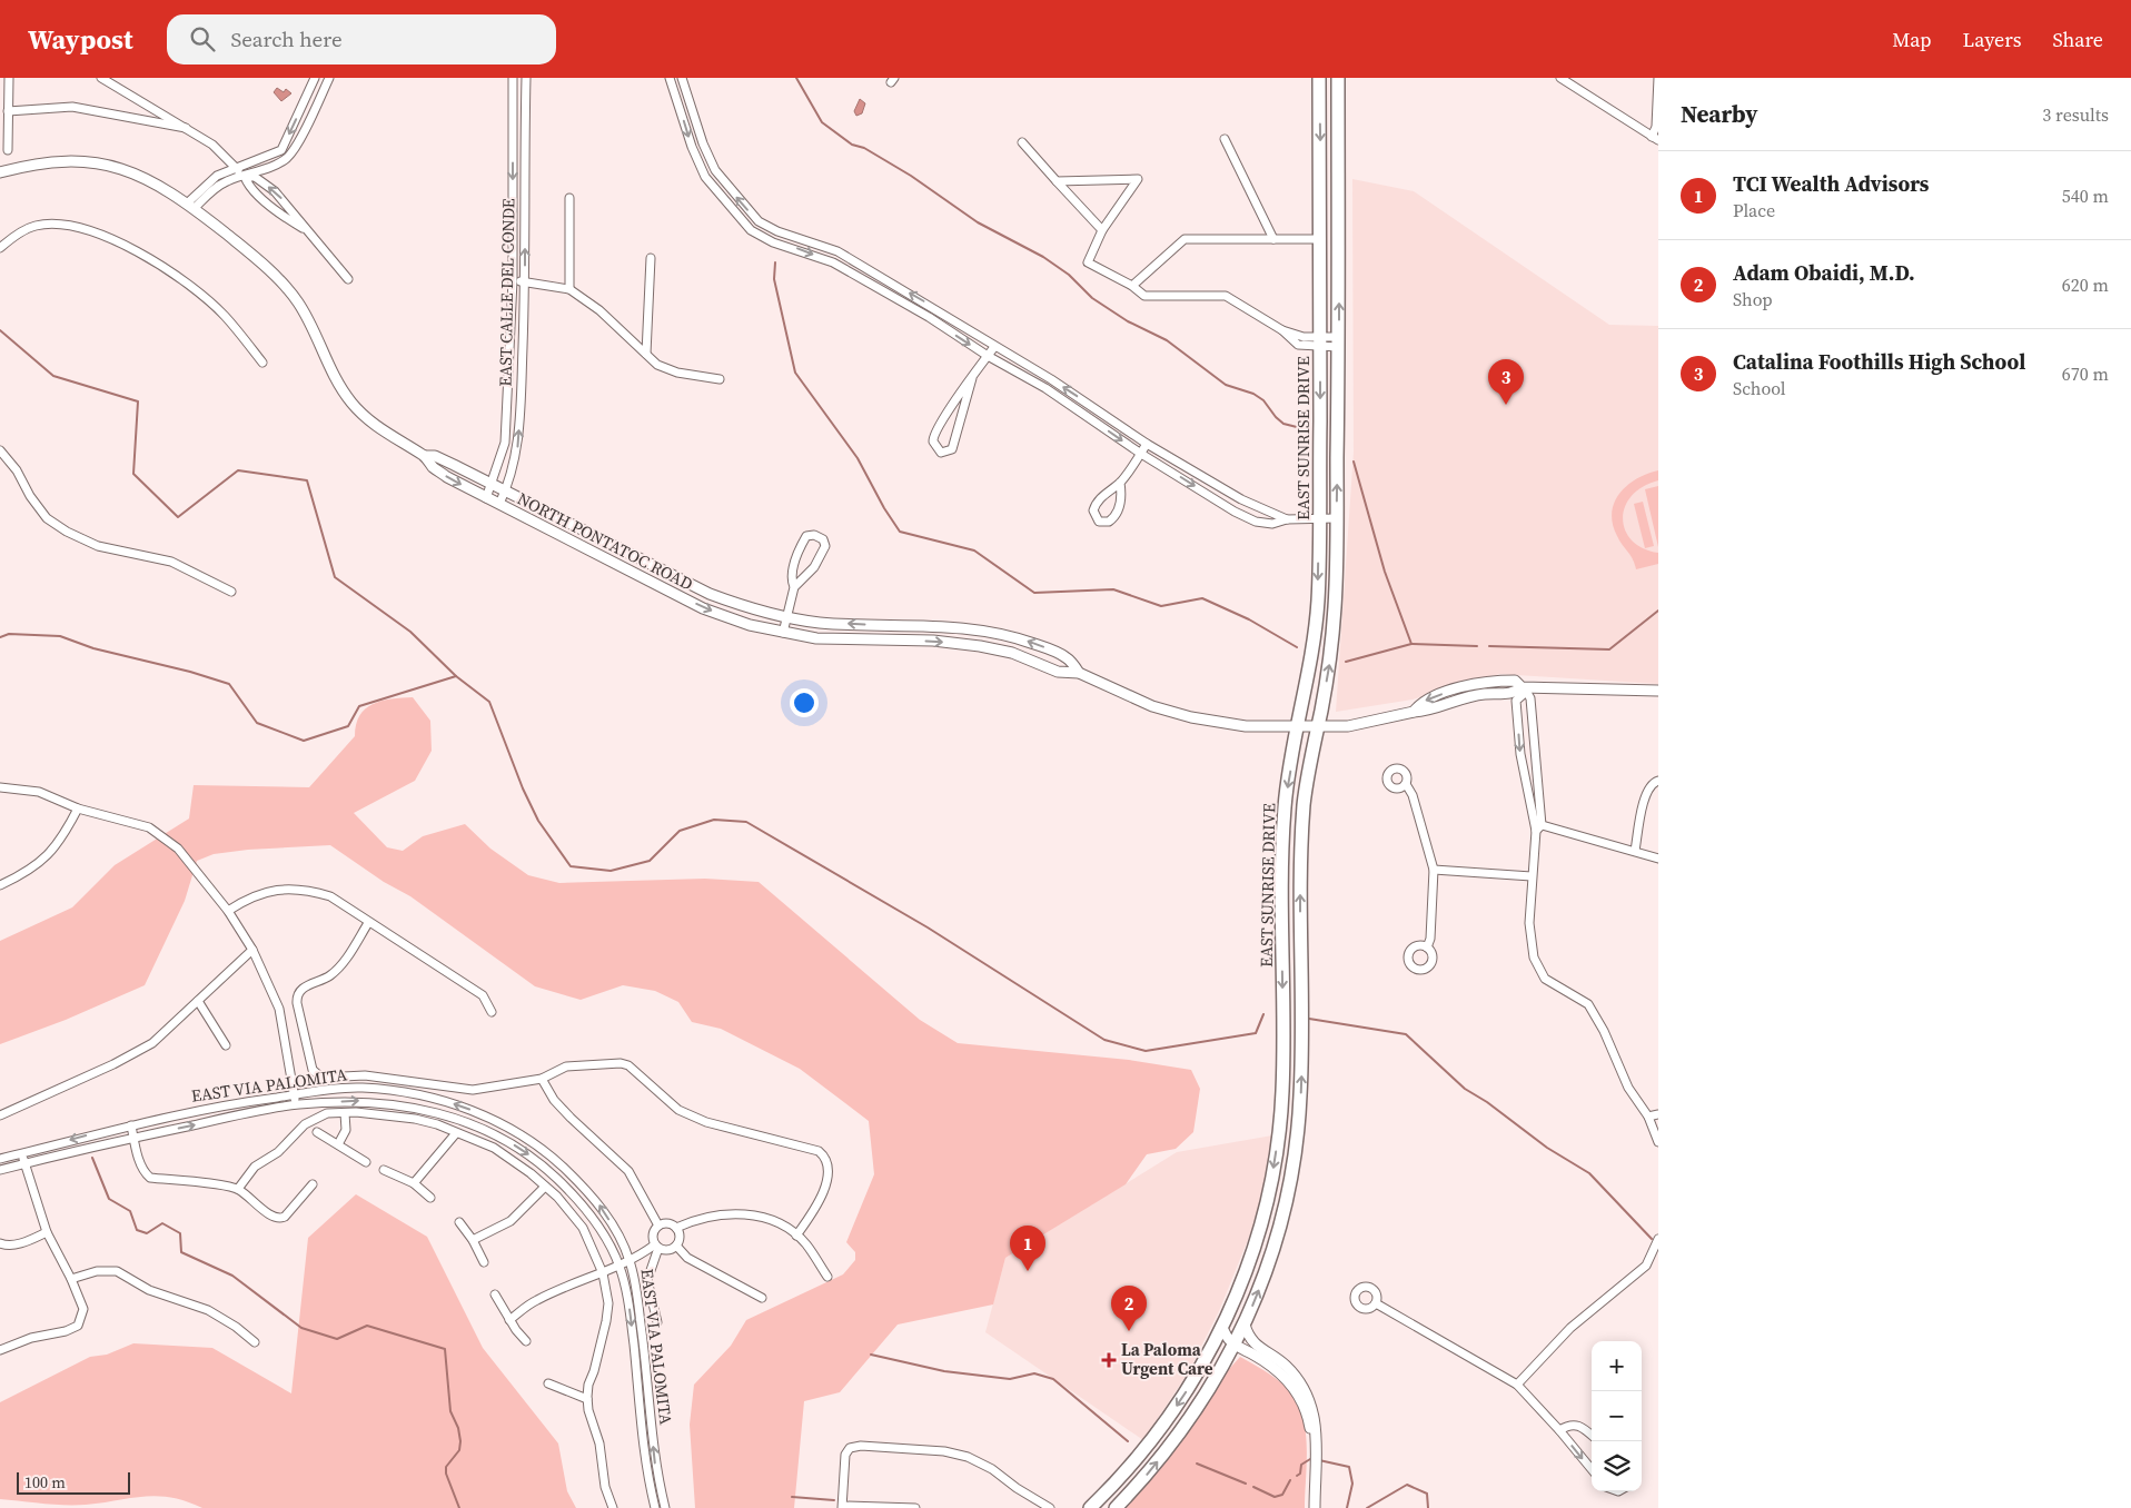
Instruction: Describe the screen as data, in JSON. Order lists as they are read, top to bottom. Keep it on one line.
{"streets":{"main road":["EAST SUNRISE DRIVE"],"street":["EAST CALLE DEL CONDE","NORTH PONTATOC ROAD","EAST VIA PALOMITA"]},"crossings":[["EAST CALLE DEL CONDE","NORTH PONTATOC ROAD"],["EAST SUNRISE DRIVE","NORTH PONTATOC ROAD"]],"places":{"health":["La Paloma Urgent Care"]},"scale_bar":"100 m","page":{"header":"Waypost","search":"Search here","nav":["Map","Layers","Share"],"heading":["Nearby","3 results"],"list":[{"mark":"1","name":"TCI Wealth Advisors","note":"Place","value":"540 m"},{"mark":"2","name":"Adam Obaidi, M.D.","note":"Shop","value":"620 m"},{"mark":"3","name":"Catalina Foothills High School","note":"School","value":"670 m"}],"pins":["3","1","2"],"map_buttons":["+","−"],"scale":"100 m"}}
